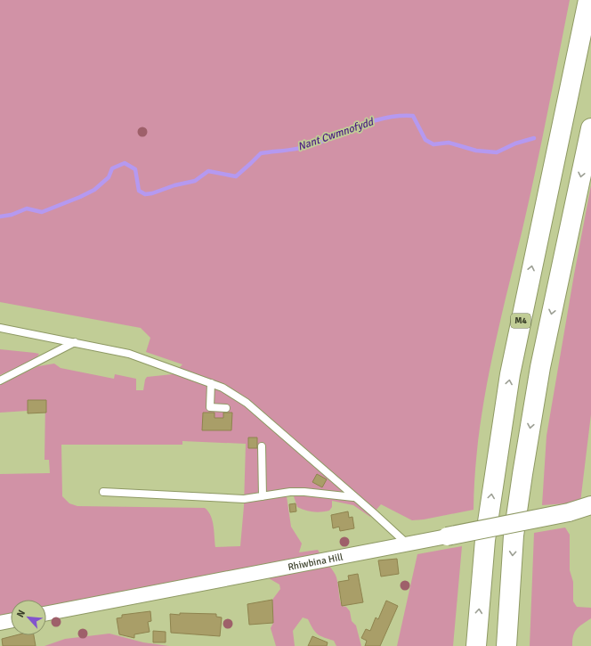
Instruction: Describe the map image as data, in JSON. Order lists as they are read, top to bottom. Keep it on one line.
{"streets":{"highway":["M4"],"street":["Rhiwbina Hill"]},"water":["Nant Cwmnofydd"],"north":"top left"}
